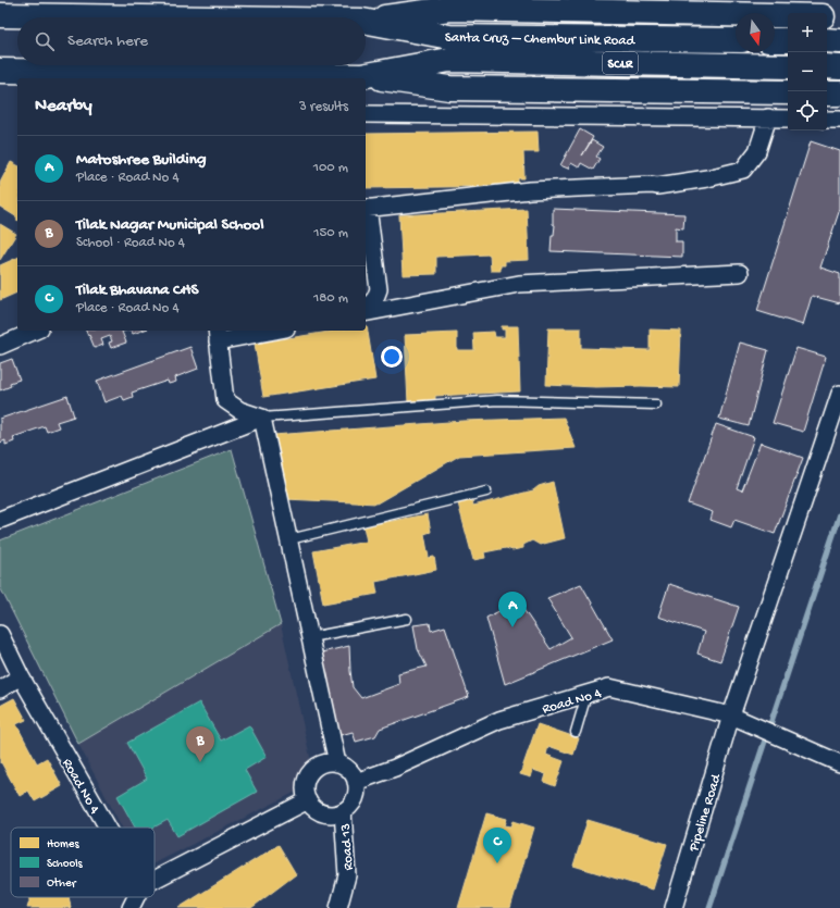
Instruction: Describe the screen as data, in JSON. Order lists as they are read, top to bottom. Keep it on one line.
{"streets":{"highway":["Santa Cruz – Chembur Link Road","SCLR"],"street":["Road No 4","Pipeline Road","Road 13"]},"crossings":[["Road No 4","Pipeline Road"],["Road No 4","Road 13"]],"legend":["Homes","Schools","Other"],"north":"bottom","page":{"map_buttons":["+","−"],"search":"Search here","heading":["Nearby","3 results"],"list":[{"mark":"A","name":"Matoshree Building","note":"Place · Road No 4","value":"100 m"},{"mark":"B","name":"Tilak Nagar Municipal School","note":"School · Road No 4","value":"150 m"},{"mark":"C","name":"Tilak Bhavana CHS","note":"Place · Road No 4","value":"180 m"}],"pins":["A","B","C"]}}
